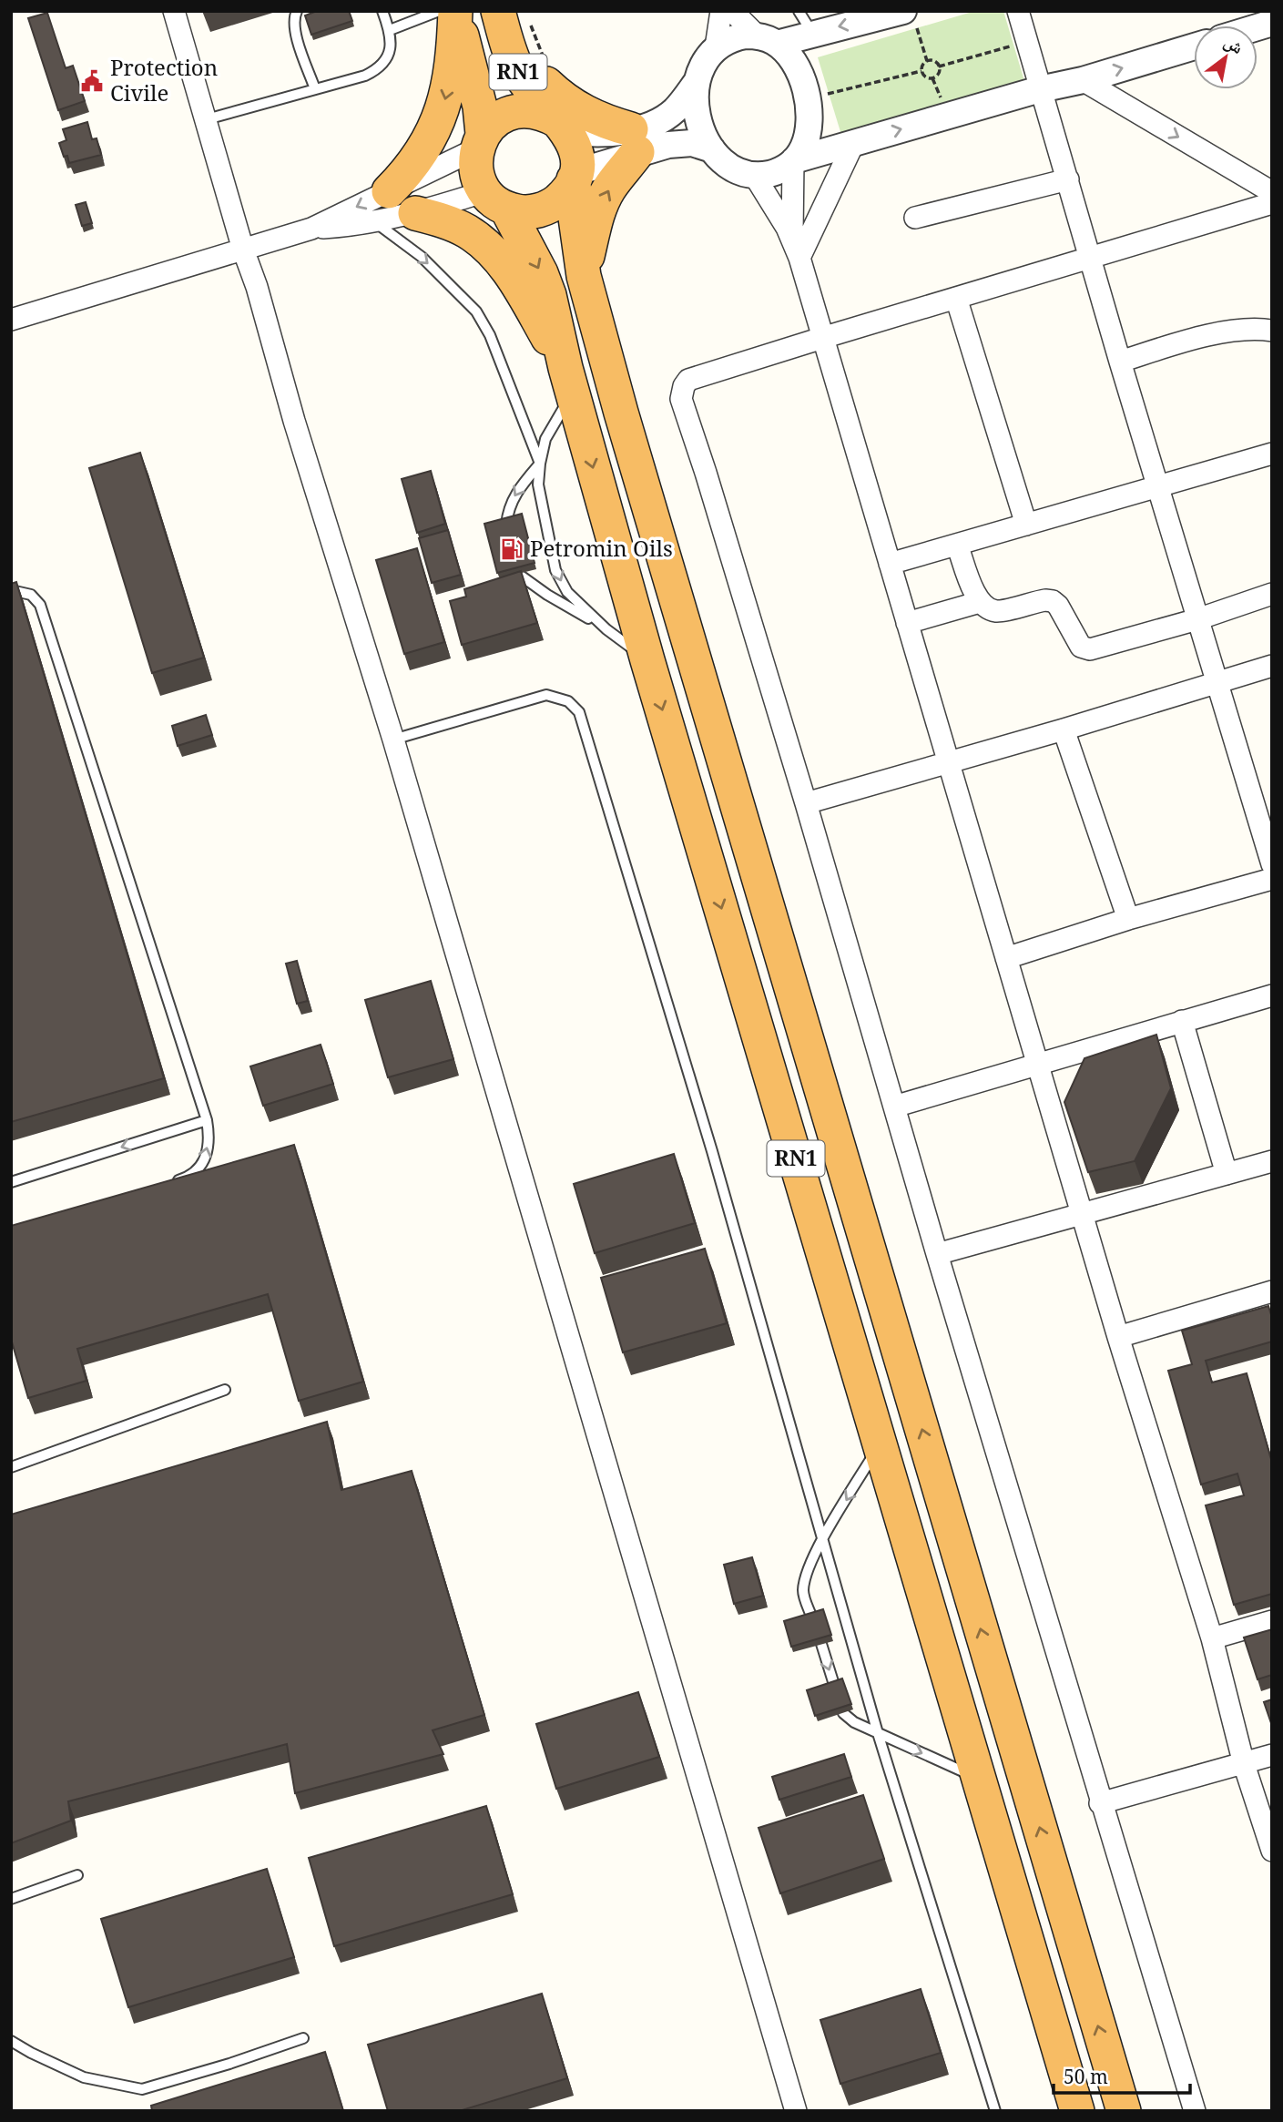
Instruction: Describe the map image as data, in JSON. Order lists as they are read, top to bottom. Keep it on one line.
{"streets":{"highway":["RN1"]},"places":{"public building":["Protection Civile"],"fuel station":["Petromin Oils"]},"scale_bar":"50 m","north":"top right"}
